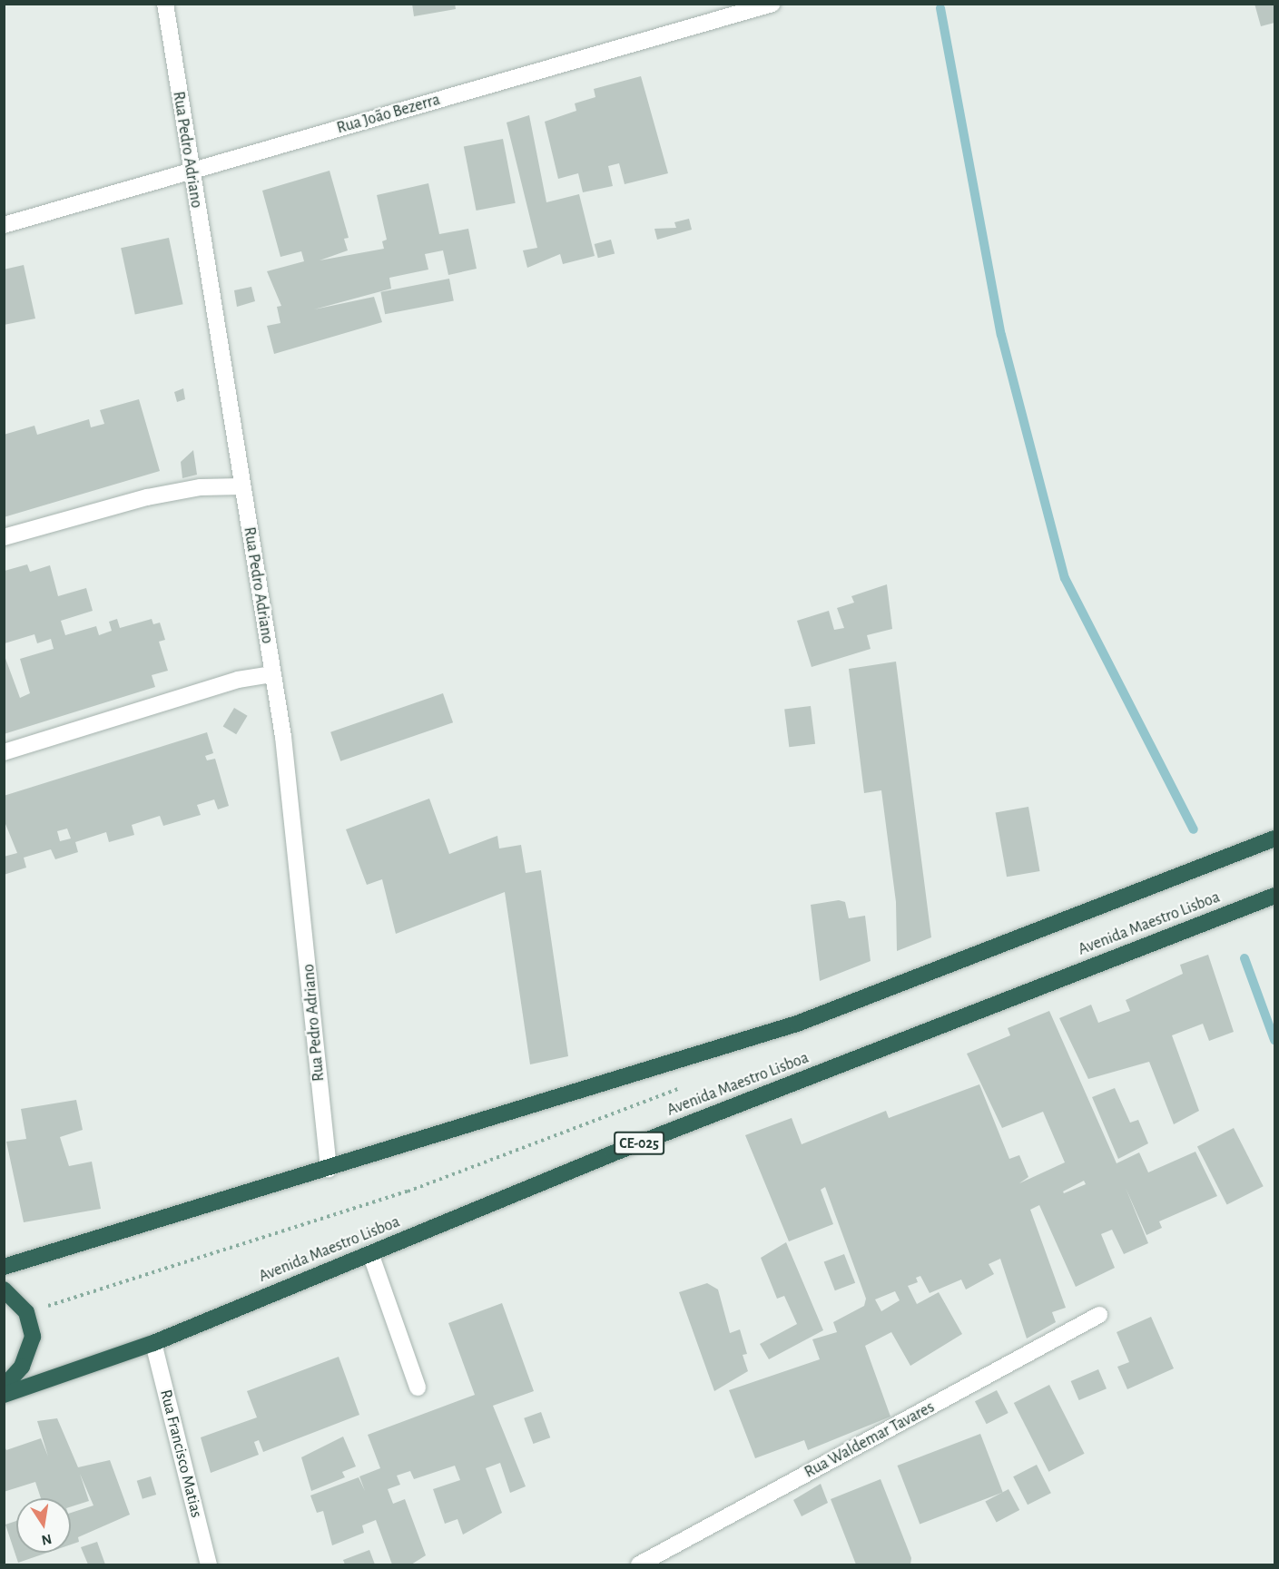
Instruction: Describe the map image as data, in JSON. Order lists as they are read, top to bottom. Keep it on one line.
{"streets":{"highway":["Avenida Maestro Lisboa","CE-025"],"street":["Rua João Bezerra","Rua Pedro Adriano","Rua Waldemar Tavares","Rua Francisco Matias"]},"crossings":[["Rua João Bezerra","Rua Pedro Adriano"],["Rua Pedro Adriano","Avenida Maestro Lisboa"],["Avenida Maestro Lisboa","Rua Francisco Matias"]],"north":"bottom"}
